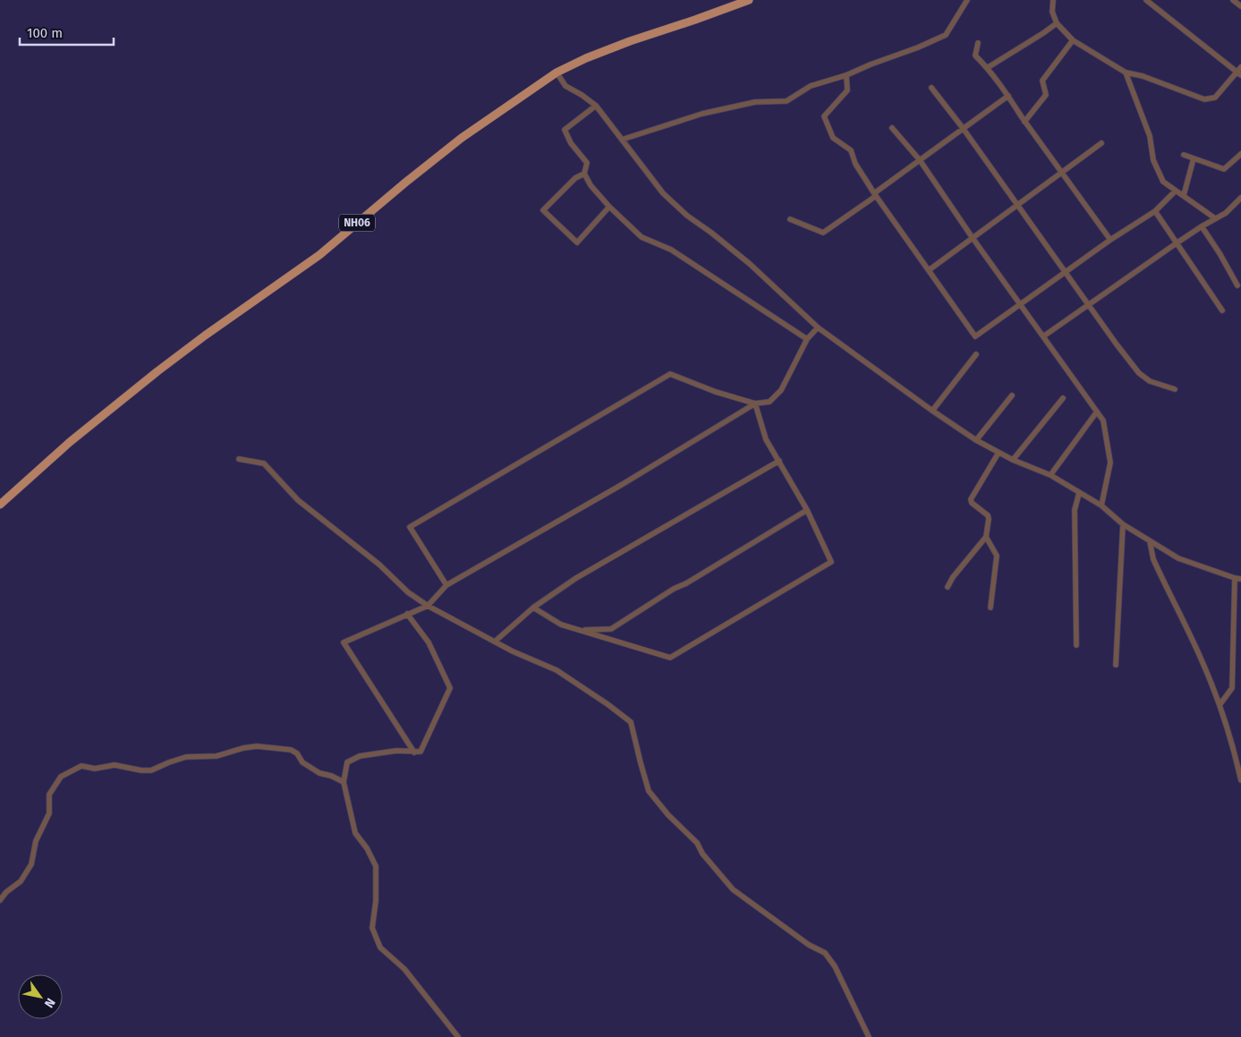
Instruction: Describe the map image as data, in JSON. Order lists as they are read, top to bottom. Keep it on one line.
{"streets":{"main road":["NH06"]},"scale_bar":"100 m","north":"bottom right"}
